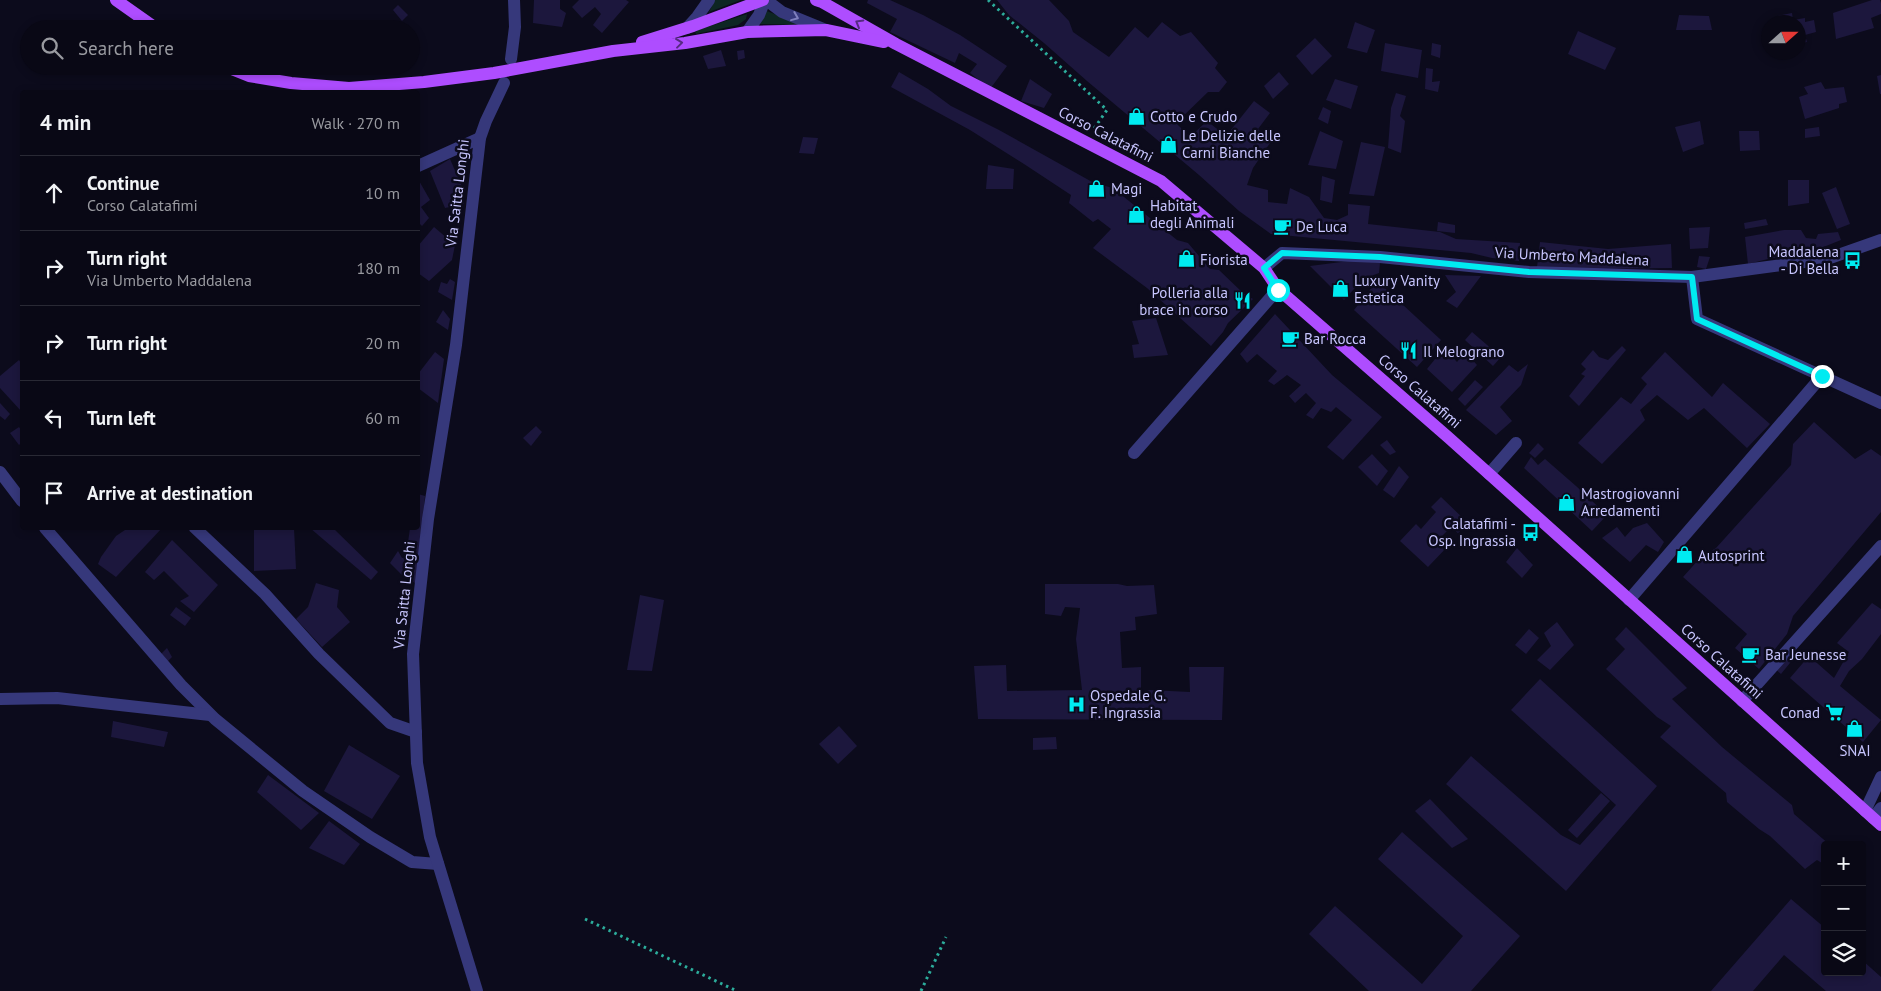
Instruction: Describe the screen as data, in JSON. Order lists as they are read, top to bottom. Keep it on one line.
{"streets":{"main road":["Corso Calatafimi"],"street":["Via Saitta Longhi","Via Umberto Maddalena"]},"crossings":[["Corso Calatafimi","Via Umberto Maddalena"]],"places":{"shop":["Cotto e Crudo","Le Delizie delle Carni Bianche","Magi","Habitat degli Animali","Fiorista","Luxury Vanity Estetica","Mastrogiovanni Arredamenti","Autosprint","SNAI"],"cafe":["De Luca","Bar Rocca","Bar Jeunesse"],"bus stop":["Maddalena - Di Bella","Calatafimi - Osp. Ingrassia"],"restaurant":["Polleria alla brace in corso","Il Melograno"],"hospital":["Ospedale G. F. Ingrassia"],"supermarket":["Conad"]},"north":"right","page":{"search":"Search here","heading":["4 min","Walk · 270 m"],"list":[["Continue","Corso Calatafimi","10 m"],["Turn right","Via Umberto Maddalena","180 m"],["Turn right","20 m"],["Turn left","60 m"],"Arrive at destination"],"map_buttons":["+","−"]}}
